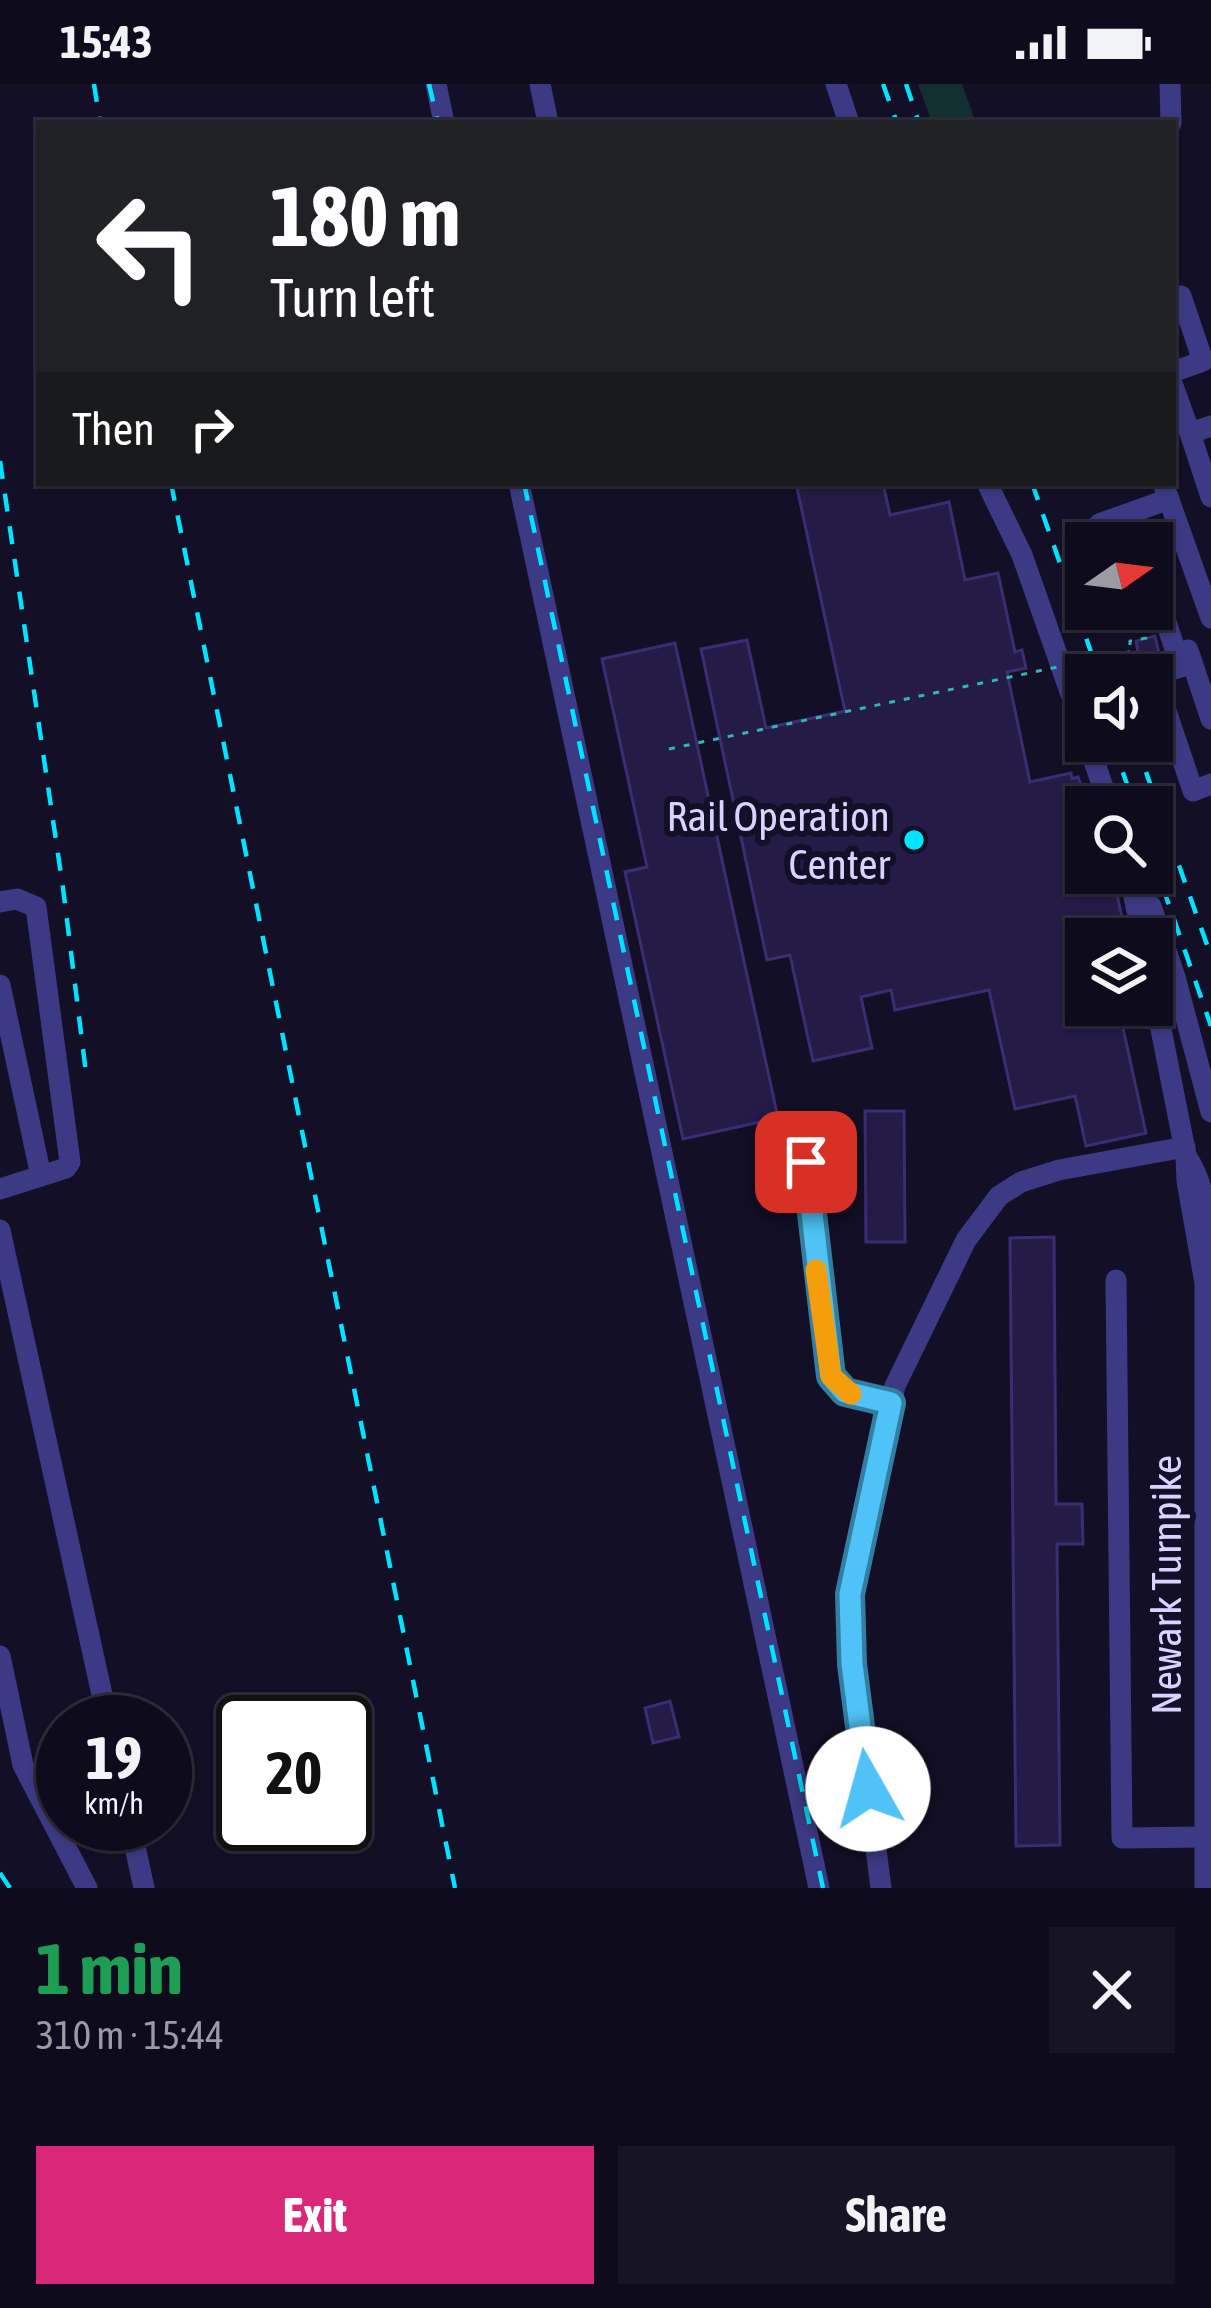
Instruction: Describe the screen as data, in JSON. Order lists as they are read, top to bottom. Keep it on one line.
{"streets":{"street":["Newark Turnpike"]},"places":["Rail Operation Center"],"north":"right","page":{"status":"15:43","turn":["180 m","Turn left"],"then":"Then","speed":"19 km/h","limit":"20","heading":["1 min","310 m · 15:44"],"buttons":["Exit","Share"]}}
